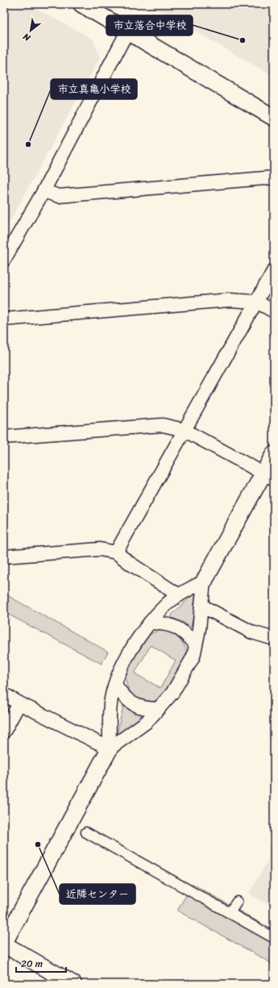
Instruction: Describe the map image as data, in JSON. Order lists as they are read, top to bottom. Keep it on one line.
{"places":["市立落合中学校","市立真亀小学校","近隣センター"],"scale_bar":"20 m","north":"bottom left"}
